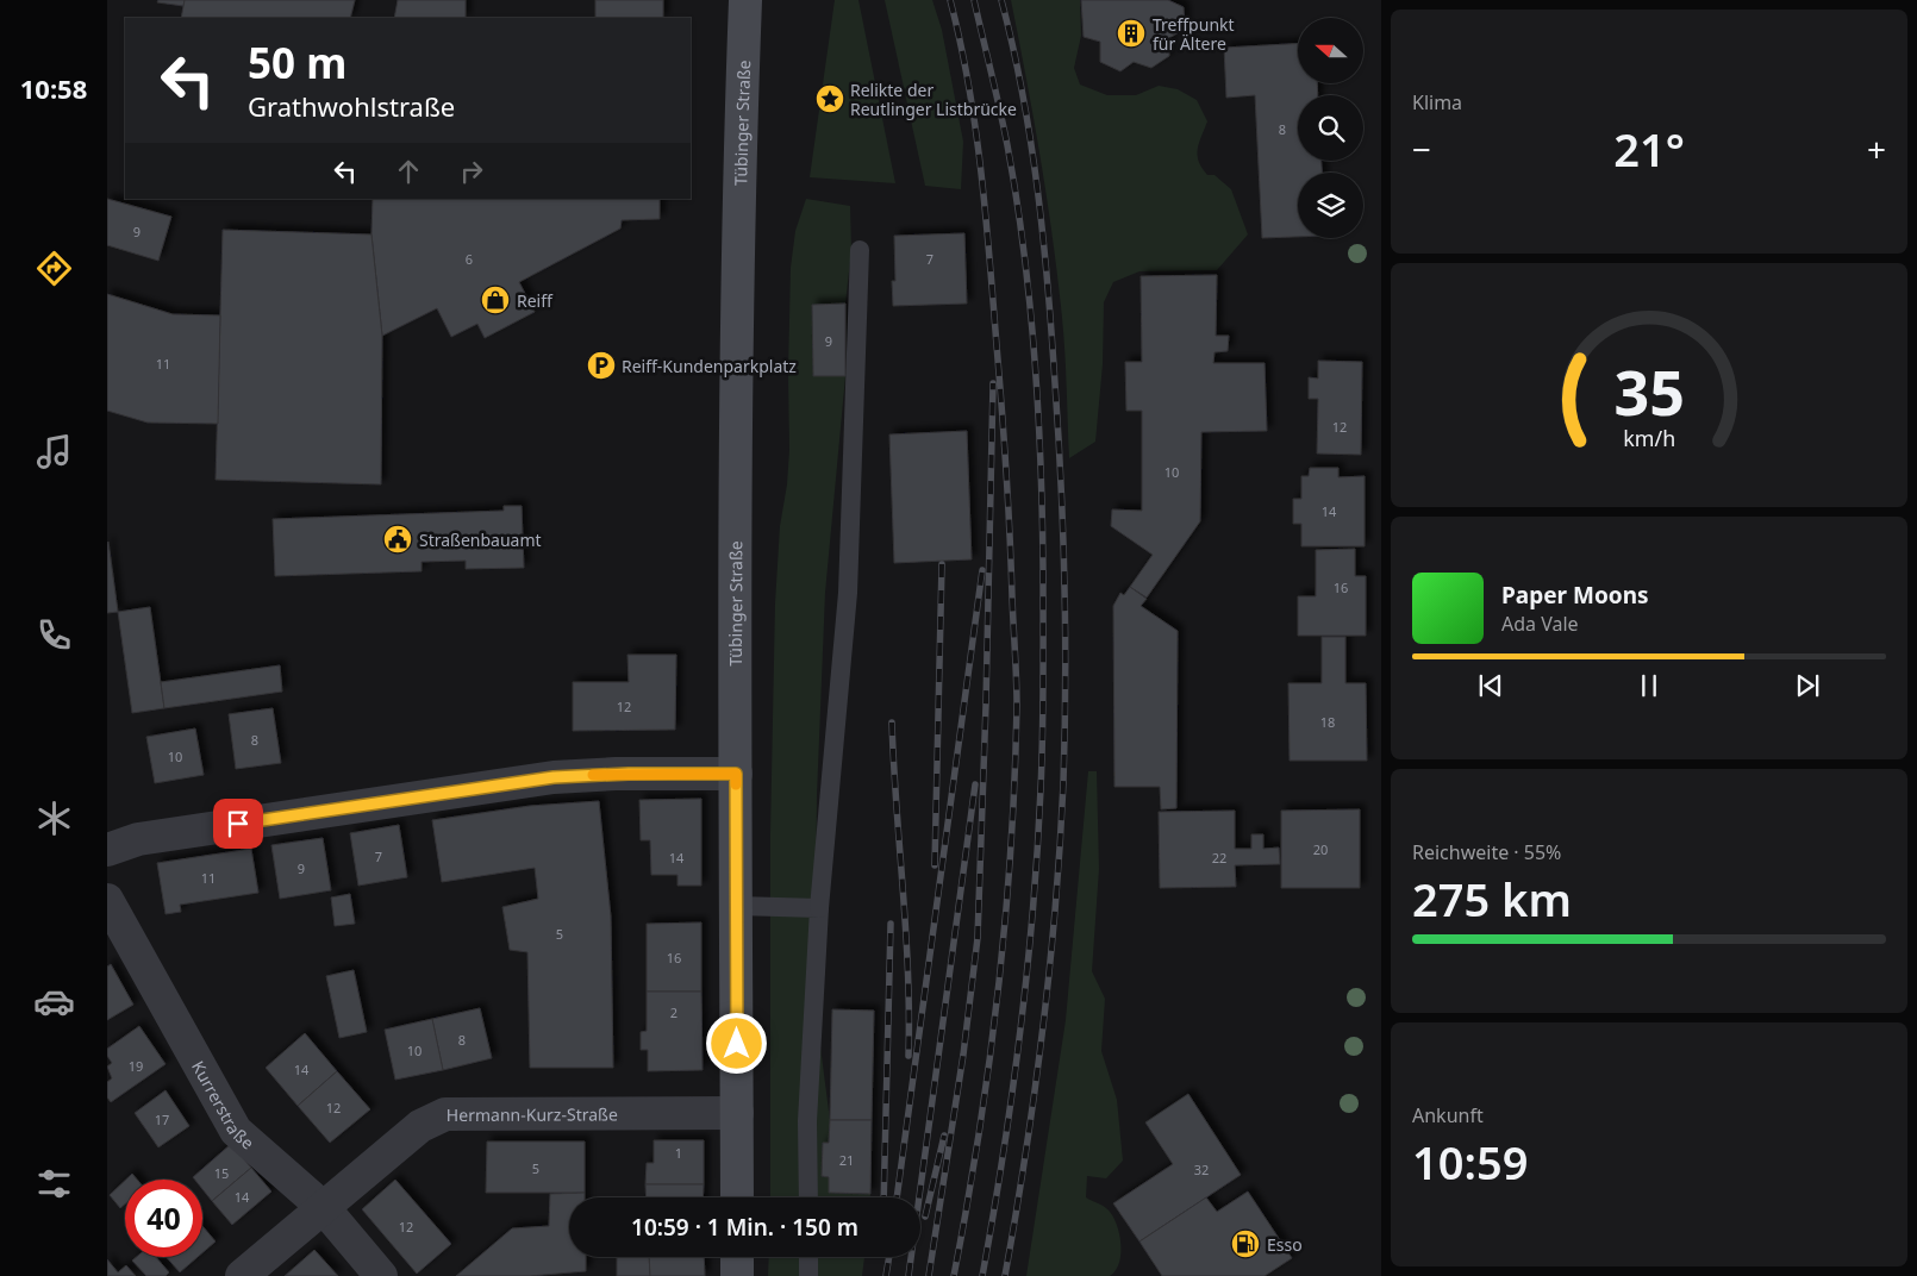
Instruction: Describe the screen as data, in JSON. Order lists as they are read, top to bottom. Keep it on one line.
{"streets":{"street":["Tübinger Straße","Kurrerstraße","Hermann-Kurz-Straße"]},"crossings":[["Tübinger Straße","Hermann-Kurz-Straße"],["Kurrerstraße","Hermann-Kurz-Straße"]],"places":{"building":["Treffpunkt für Ältere"],"place":["Relikte der Reutlinger Listbrücke"],"shop":["Reiff"],"parking":["Reiff-Kundenparkplatz"],"public building":["Straßenbauamt"],"fuel station":["Esso"]},"house_numbers":["8","9","6","7","9","11","12","10","14","16","12","18","8","10","20","7","14","22","9","11","5","16","2","8","10","19","14","12","17","1","21","5","32","15","14","12"],"north":"left","page":{"tabs":"10:58","tile":["Klima",["Reichweite · 55%","275 km"],["Ankunft","10:59"]],"turn":["50 m","Grathwohlstraße"],"heat":["−","21°","+"],"song":["Paper Moons","Ada Vale"],"limit":"40","trip":"10:59 · 1 Min. · 150 m","gauge":["35","km/h"]}}
